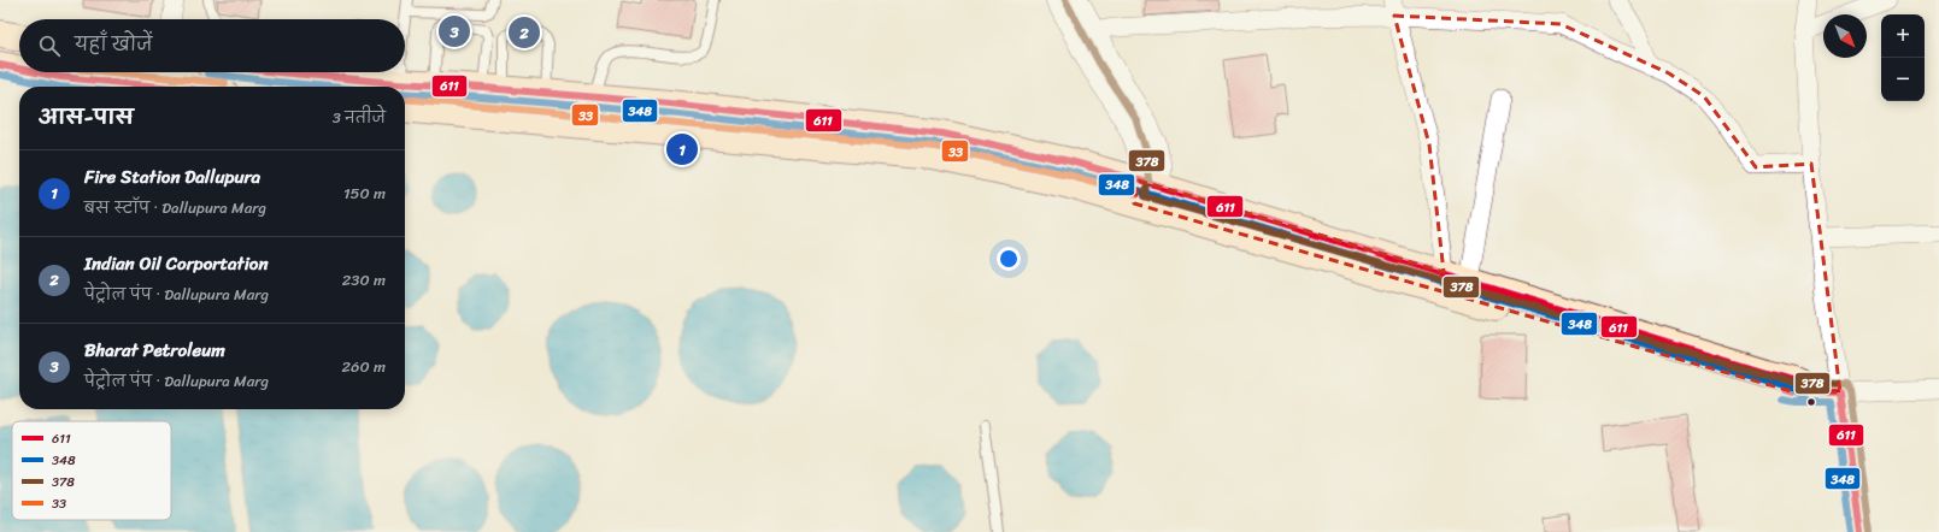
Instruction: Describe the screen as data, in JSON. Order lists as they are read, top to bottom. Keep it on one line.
{"lines":["transit line 378","transit line 611","transit line 33","transit line 348"],"legend":["611","348","378","33"],"north":"bottom right","page":{"pins":["3","2","1"],"map_buttons":["+","−"],"search":"यहाँ खोजें","heading":["आस-पास","3 नतीजे"],"list":[{"mark":"1","name":"Fire Station Dallupura","note":"बस स्टॉप · Dallupura Marg","value":"150 m"},{"mark":"2","name":"Indian Oil Corportation","note":"पेट्रोल पंप · Dallupura Marg","value":"230 m"},{"mark":"3","name":"Bharat Petroleum","note":"पेट्रोल पंप · Dallupura Marg","value":"260 m"}]}}
